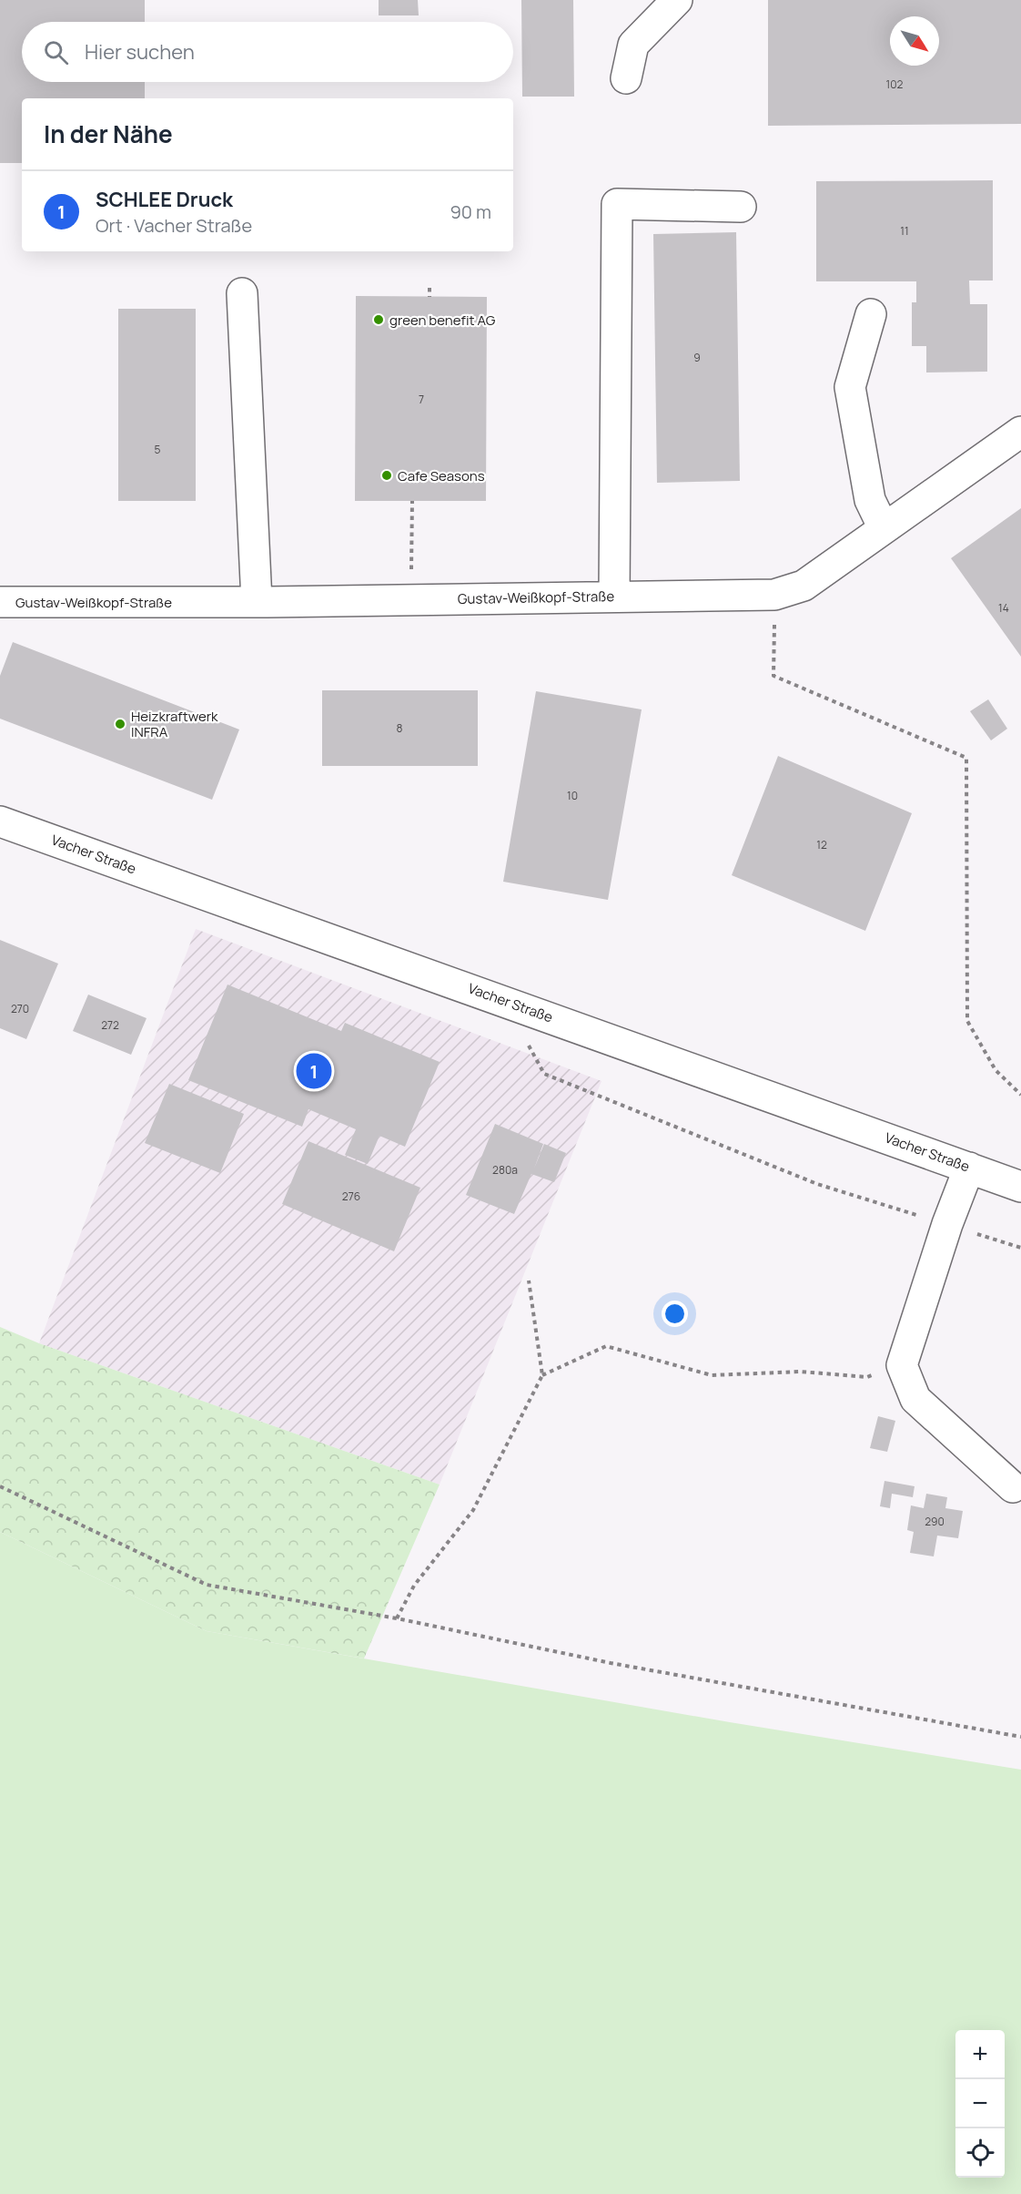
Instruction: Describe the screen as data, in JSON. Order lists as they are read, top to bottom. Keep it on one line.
{"streets":{"street":["Gustav-Weißkopf-Straße","Vacher Straße"]},"places":["green benefit AG","Cafe Seasons","Heizkraftwerk INFRA"],"house_numbers":["102","11","9","7","5","14","8","10","12","270","272","280a","276","290"],"north":"bottom right","page":{"search":"Hier suchen","heading":"In der Nähe","list":[{"mark":"1","name":"SCHLEE Druck","note":"Ort · Vacher Straße","value":"90 m"}],"pins":"1","map_buttons":["+","−"]}}
